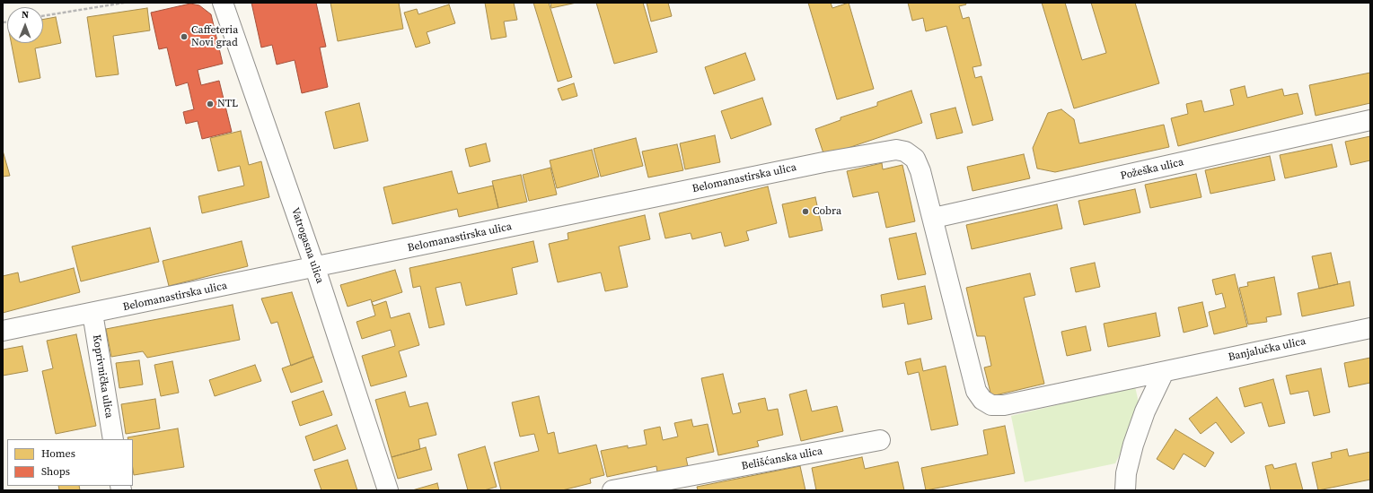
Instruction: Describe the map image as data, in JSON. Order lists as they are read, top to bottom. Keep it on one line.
{"streets":{"street":["Požeška ulica","Belomanastirska ulica","Vatrogasna ulica","Banjalučka ulica","Koprivnička ulica","Belišćanska ulica"]},"crossings":[["Požeška ulica","Belomanastirska ulica"],["Požeška ulica","Banjalučka ulica"],["Belomanastirska ulica","Vatrogasna ulica"],["Belomanastirska ulica","Banjalučka ulica"],["Belomanastirska ulica","Koprivnička ulica"]],"places":["Caffeteria Novi grad","NTL","Cobra"],"legend":["Homes","Shops"],"north":"top"}
